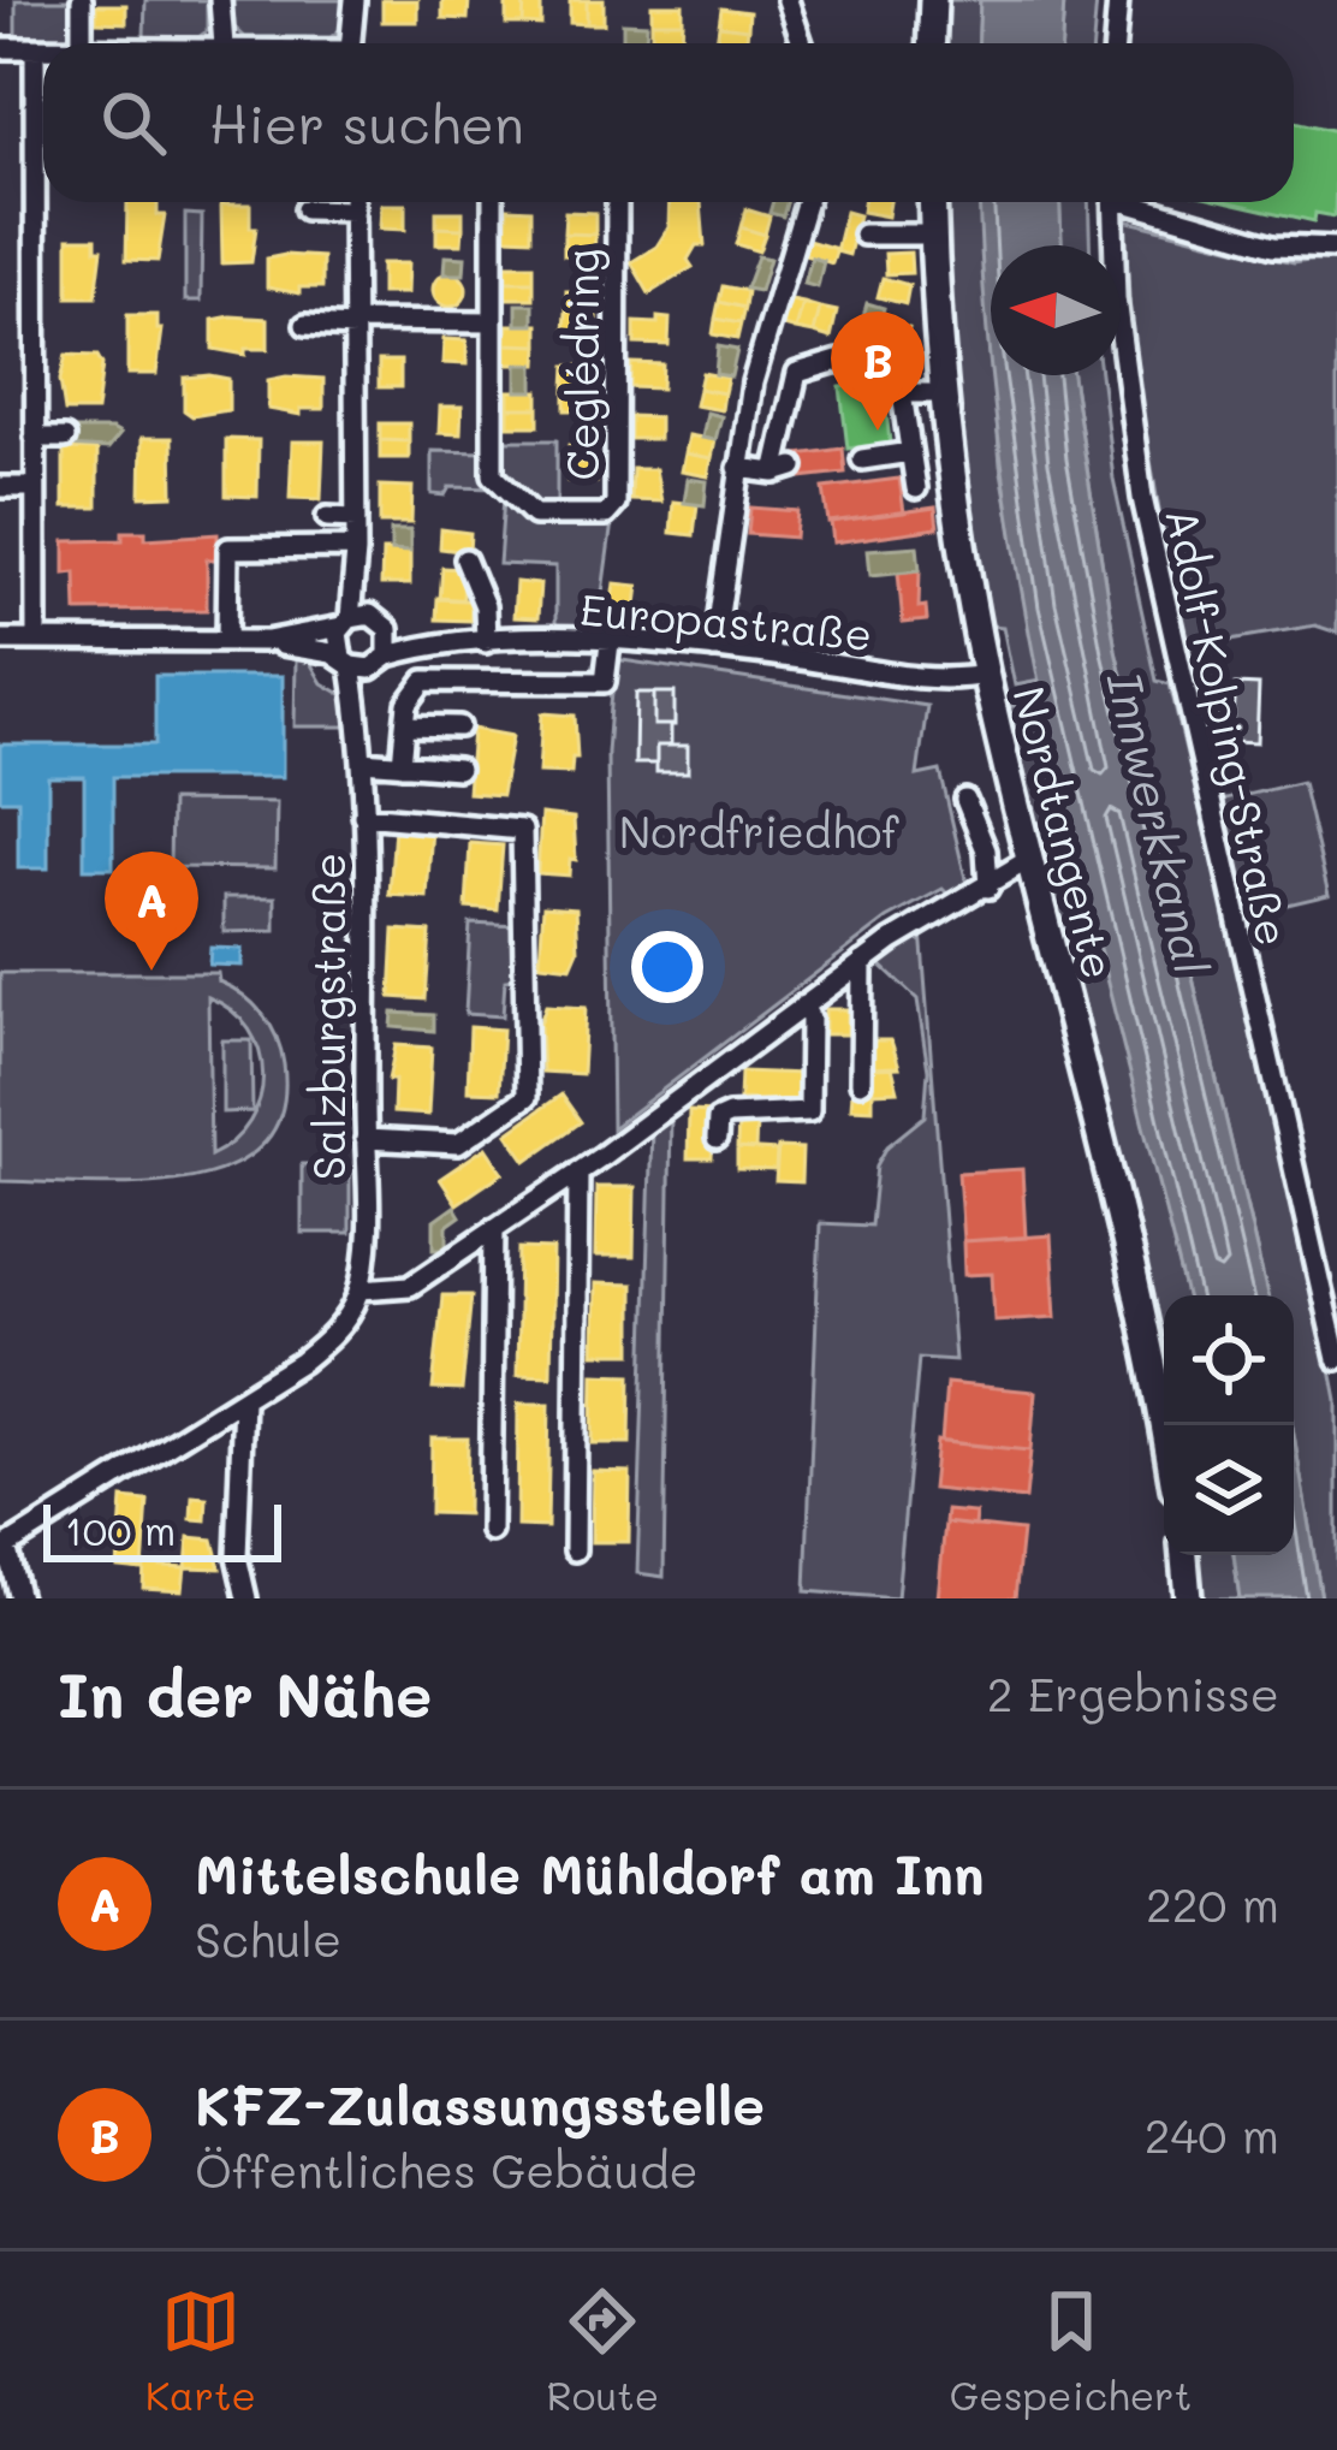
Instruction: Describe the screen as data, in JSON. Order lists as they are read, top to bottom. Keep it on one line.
{"streets":{"main road":["Nordtangente"],"street":["Ceglédring","Europastraße","Adolf-Kolping-Straße","Salzburgstraße"]},"crossings":[["Europastraße","Nordtangente"],["Europastraße","Salzburgstraße"]],"water":["Innwerkkanal"],"parks":["Nordfriedhof"],"scale_bar":"100 m","north":"left","page":{"search":"Hier suchen","pins":["B","A"],"scale":"100 m","heading":["In der Nähe","2 Ergebnisse"],"list":[{"mark":"A","name":"Mittelschule Mühldorf am Inn","note":"Schule","value":"220 m"},{"mark":"B","name":"KFZ-Zulassungsstelle","note":"Öffentliches Gebäude","value":"240 m"}],"nav":["Karte","Route","Gespeichert"]}}
